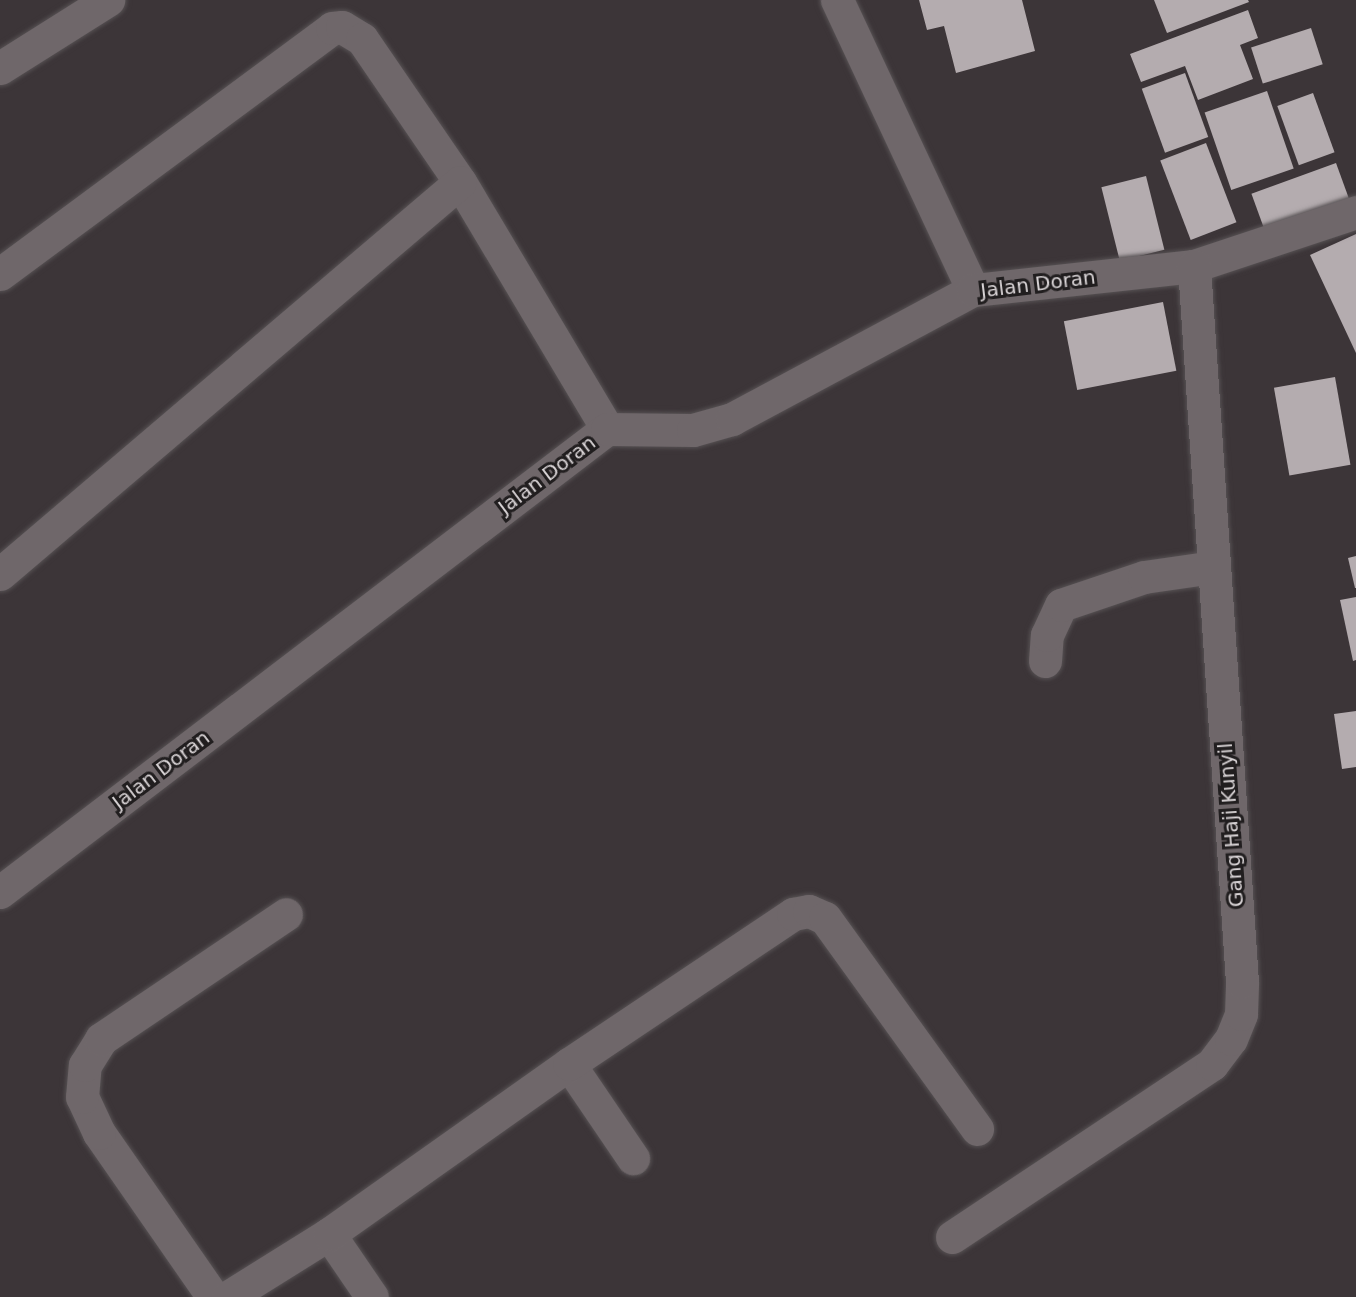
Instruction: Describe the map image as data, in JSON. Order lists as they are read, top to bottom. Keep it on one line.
{"streets":{"street":["Jalan Doran","Gang Haji Kunyil"]},"crossings":[["Jalan Doran","Gang Haji Kunyil"]]}
